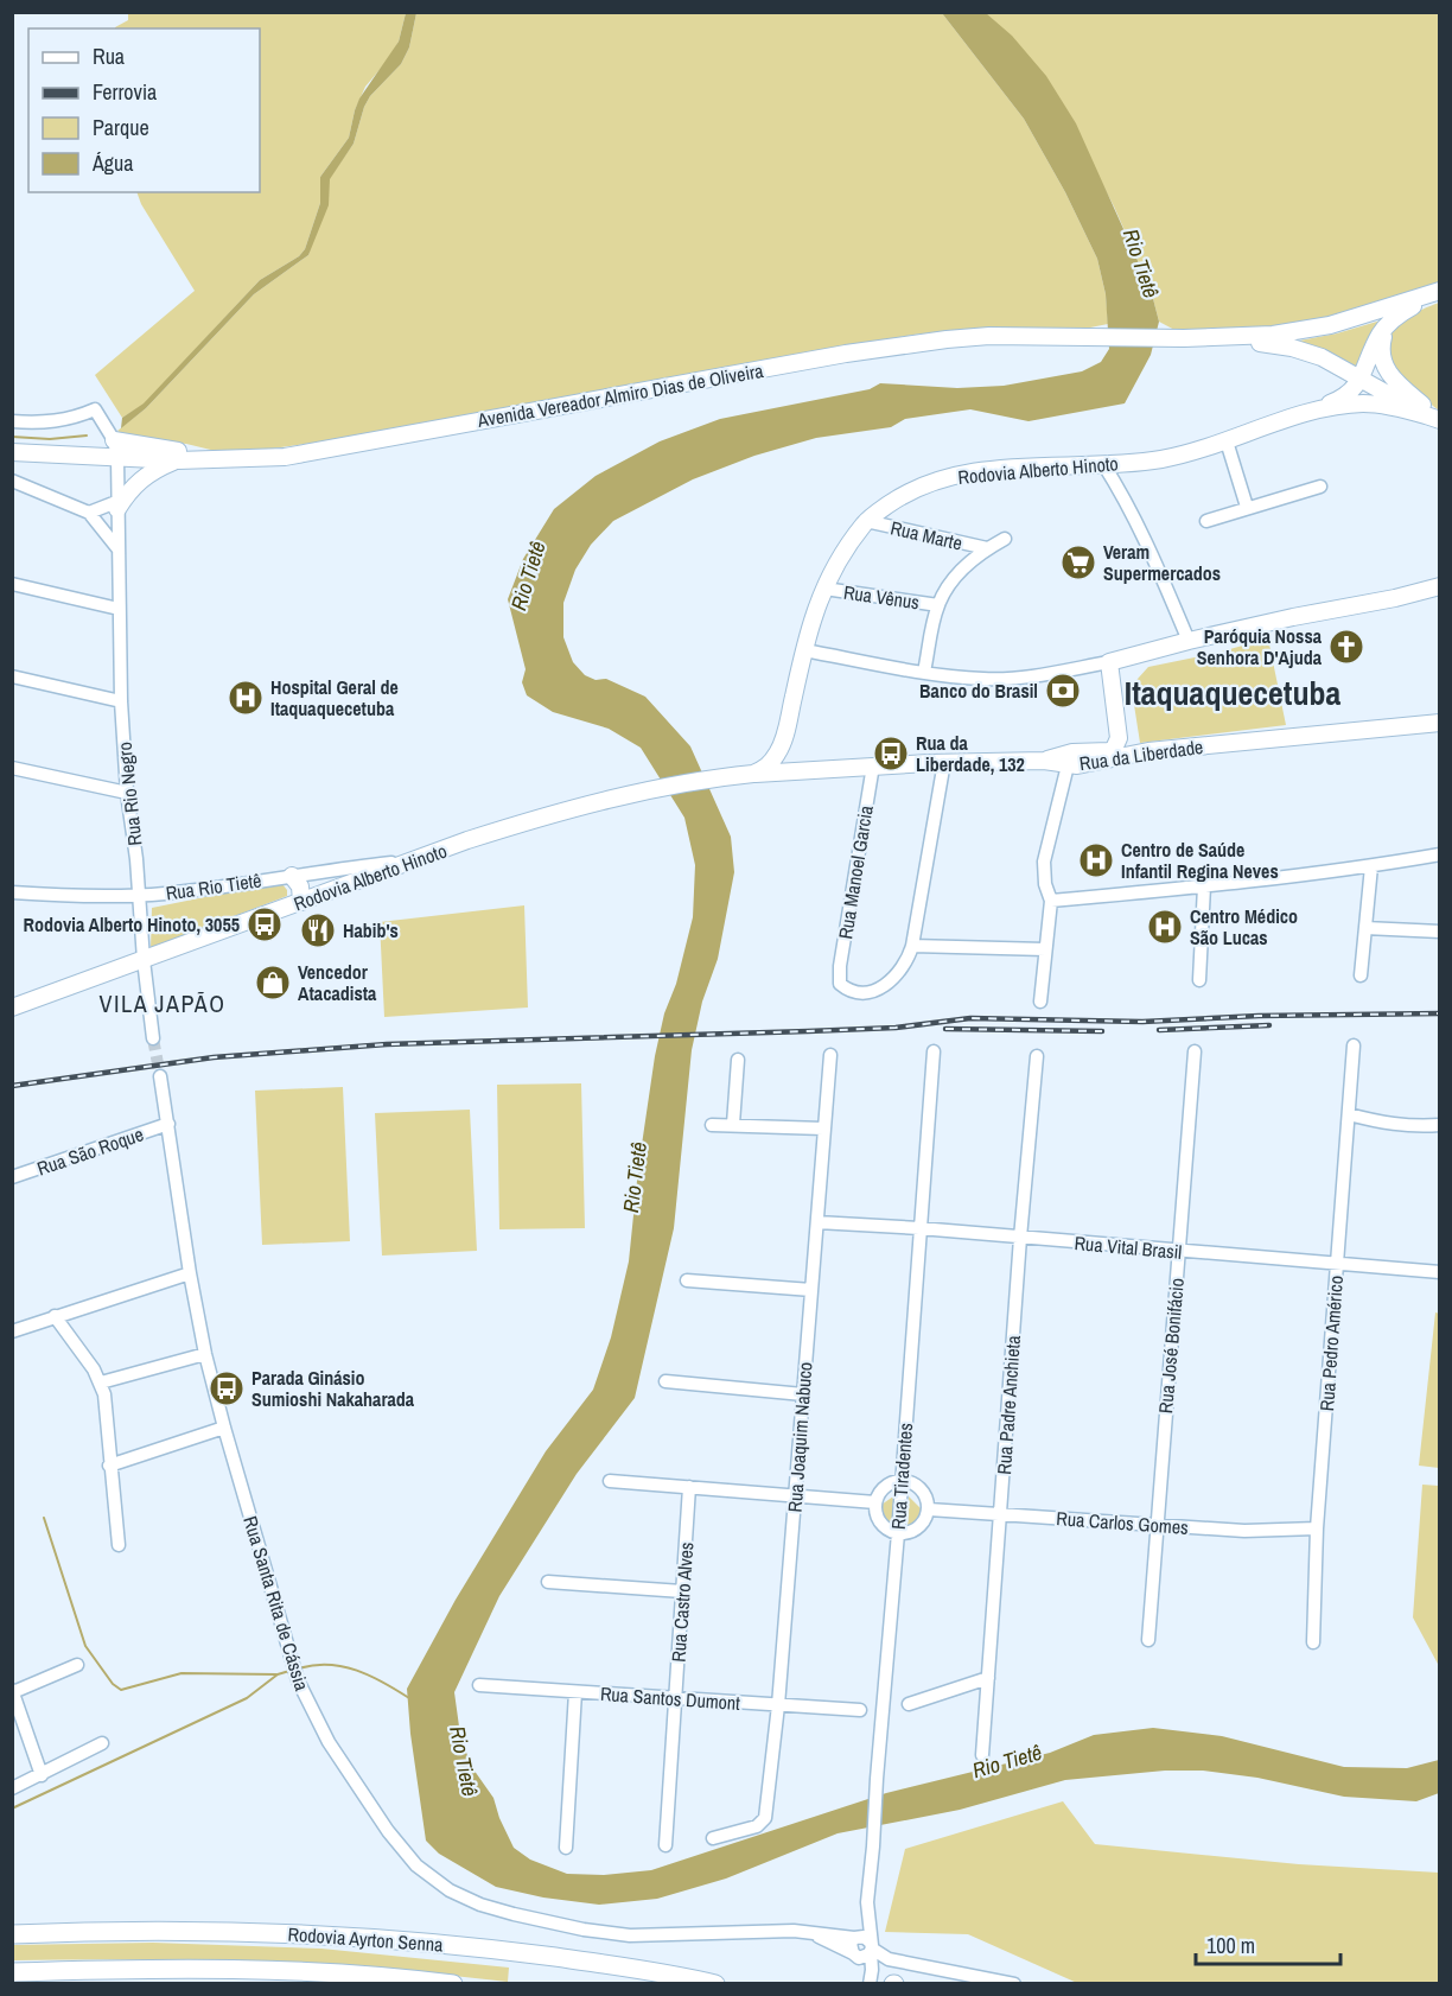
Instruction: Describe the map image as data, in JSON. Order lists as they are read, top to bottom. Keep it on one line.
{"streets":{"highway":["Rodovia Ayrton Senna"],"main road":["Avenida Vereador Almiro Dias de Oliveira","Rodovia Alberto Hinoto","Rua da Liberdade"],"street":["Rua Marte","Rua Vênus","Rua Rio Negro","Rua Manoel Garcia","Rua Rio Tietê","Rua São Roque","Rua Vital Brasil","Rua Pedro Américo","Rua José Bonifácio","Rua Padre Anchieta","Rua Joaquim Nabuco","Rua Tiradentes","Rua Carlos Gomes","Rua Castro Alves","Rua Santa Rita de Cássia","Rua Santos Dumont"]},"crossings":[["Avenida Vereador Almiro Dias de Oliveira","Rodovia Alberto Hinoto"],["Avenida Vereador Almiro Dias de Oliveira","Rua Rio Negro"],["Rodovia Alberto Hinoto","Rua Marte"],["Rodovia Alberto Hinoto","Rua Vênus"],["Rodovia Alberto Hinoto","Rua da Liberdade"],["Rodovia Alberto Hinoto","Rua Rio Negro"],["Rodovia Alberto Hinoto","Rua Rio Tietê"],["Rua da Liberdade","Rua Manoel Garcia"],["Rua Rio Negro","Rua Rio Tietê"],["Rua São Roque","Rua Santa Rita de Cássia"],["Rua Vital Brasil","Rua Pedro Américo"],["Rua Vital Brasil","Rua José Bonifácio"],["Rua Vital Brasil","Rua Padre Anchieta"],["Rua Vital Brasil","Rua Joaquim Nabuco"],["Rua Vital Brasil","Rua Tiradentes"],["Rua Pedro Américo","Rua Carlos Gomes"],["Rua José Bonifácio","Rua Carlos Gomes"],["Rua Padre Anchieta","Rua Carlos Gomes"],["Rua Joaquim Nabuco","Rua Santos Dumont"],["Rua Tiradentes","Rua Santa Rita de Cássia"],["Rua Castro Alves","Rua Santos Dumont"]],"districts":["Itaquaquecetuba","VILA JAPÃO"],"water":["Rio Tietê"],"places":{"supermarket":["Veram Supermercados"],"church":["Paróquia Nossa Senhora D'Ajuda"],"bank":["Banco do Brasil"],"hospital":["Hospital Geral de Itaquaquecetuba","Centro de Saúde Infantil Regina Neves","Centro Médico São Lucas"],"bus stop":["Rua da Liberdade, 132","Rodovia Alberto Hinoto, 3055","Parada Ginásio Sumioshi Nakaharada"],"restaurant":["Habib's"],"shop":["Vencedor Atacadista"]},"legend":["Rua","Ferrovia","Parque","Água"],"scale_bar":"100 m"}
